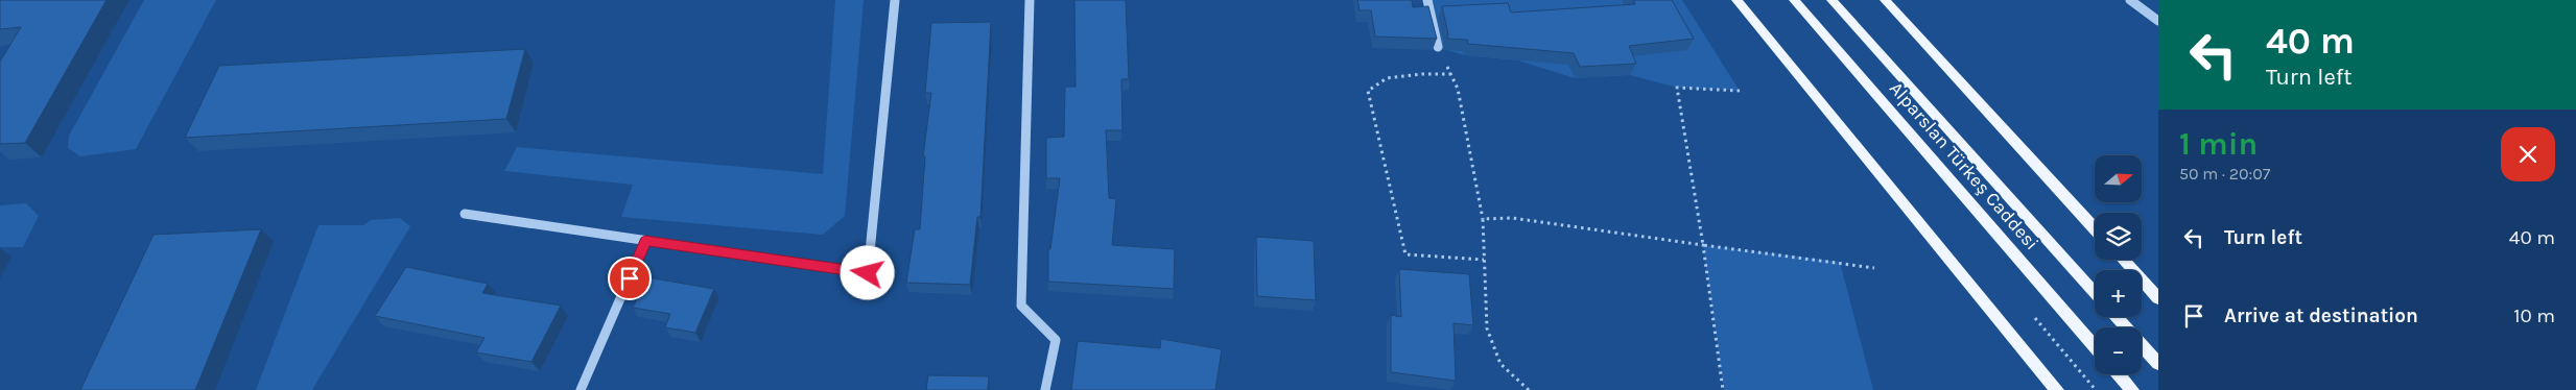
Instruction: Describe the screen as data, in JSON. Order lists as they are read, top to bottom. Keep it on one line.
{"streets":{"main road":["Alparslan Türkeş Caddesi"]},"north":"right","page":{"turn":["40 m","Turn left"],"heading":["1 min","50 m · 20:07"],"map_buttons":["+","−"],"list":[{"name":"Turn left","value":"40 m"},{"name":"Arrive at destination","value":"10 m"}]}}
